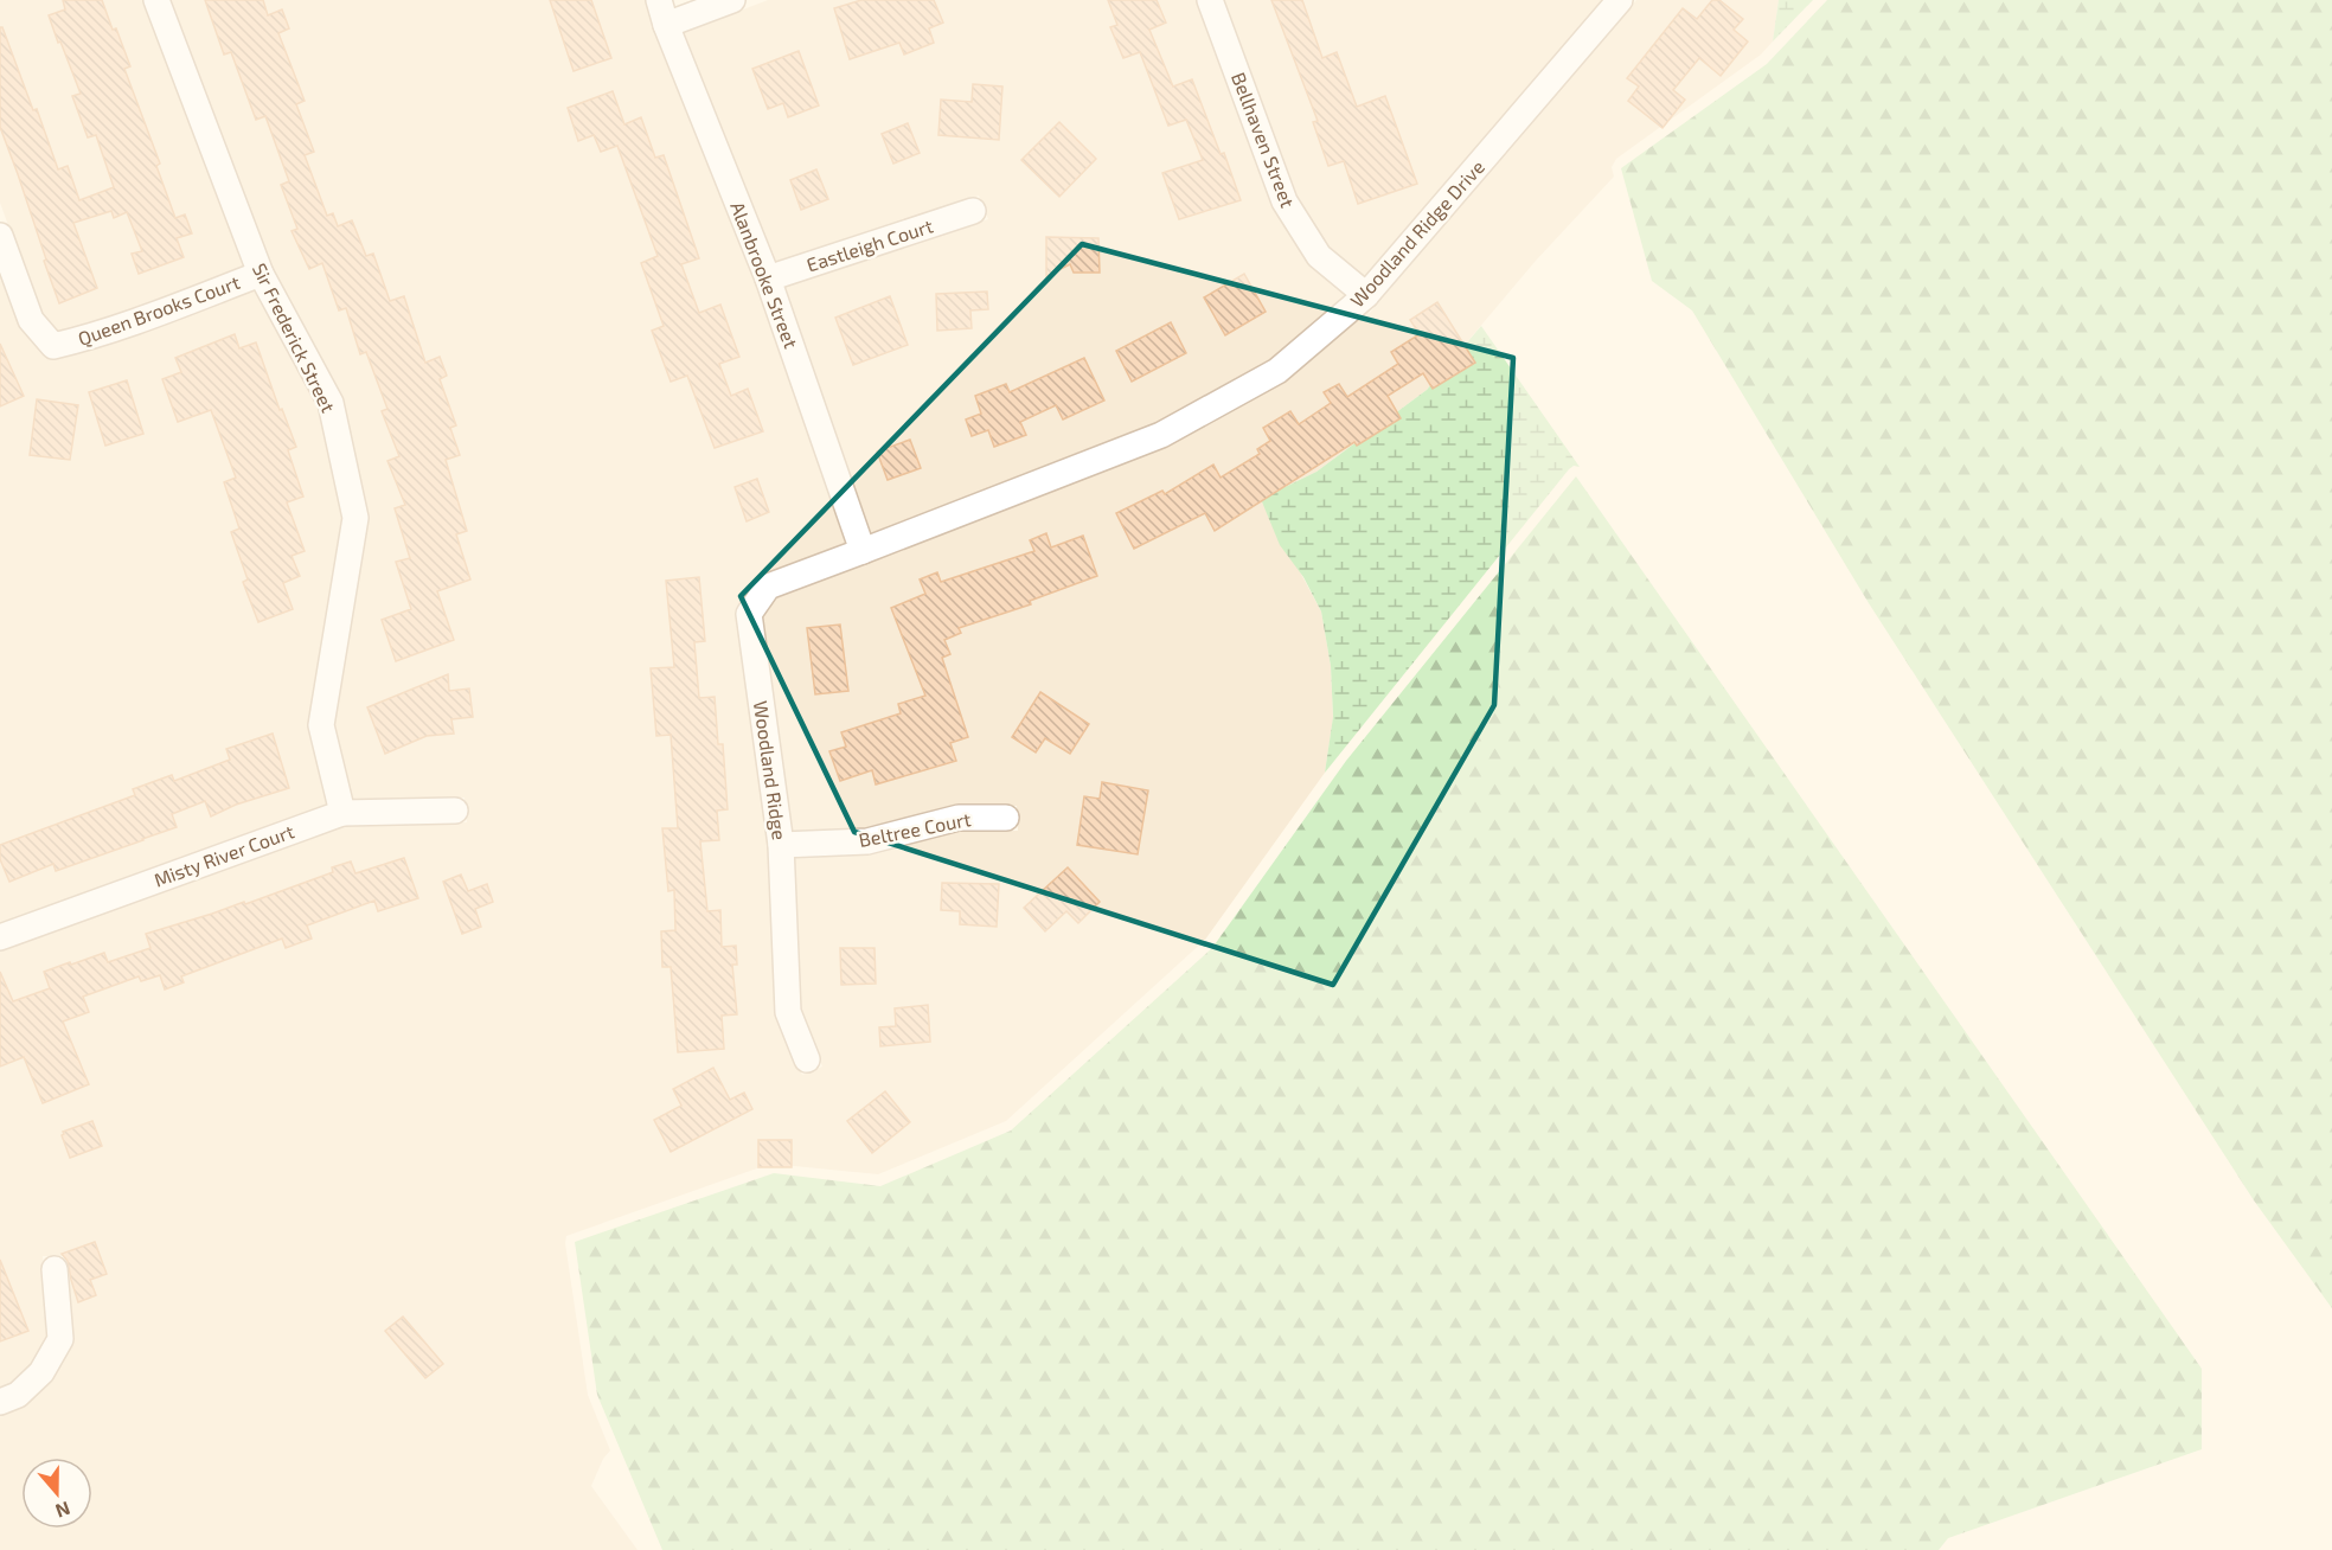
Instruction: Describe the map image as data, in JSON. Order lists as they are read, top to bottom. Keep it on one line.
{"streets":{"street":["Bellhaven Street","Woodland Ridge Drive","Eastleigh Court","Alanbrooke Street","Queen Brooks Court","Sir Frederick Street","Woodland Ridge","Beltree Court","Misty River Court"]},"crossings":[["Bellhaven Street","Woodland Ridge Drive"],["Woodland Ridge Drive","Alanbrooke Street"],["Woodland Ridge Drive","Woodland Ridge"],["Eastleigh Court","Alanbrooke Street"],["Alanbrooke Street","Woodland Ridge"],["Queen Brooks Court","Sir Frederick Street"],["Sir Frederick Street","Misty River Court"],["Woodland Ridge","Beltree Court"]],"north":"bottom"}
